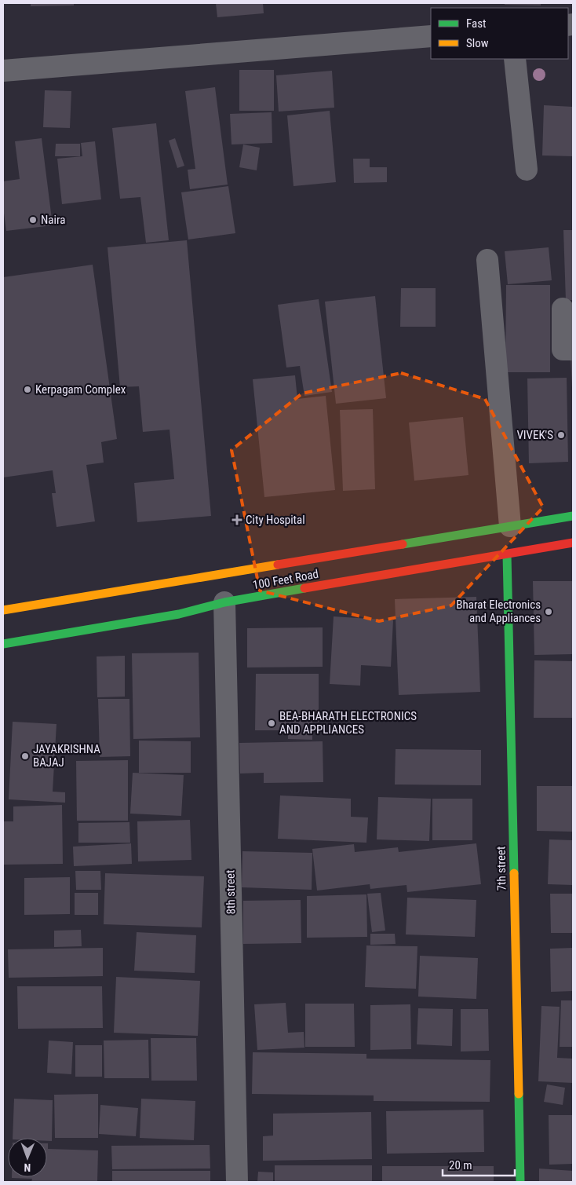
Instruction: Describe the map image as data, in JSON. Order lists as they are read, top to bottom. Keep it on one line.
{"streets":{"main road":["100 Feet Road","7th street"],"street":["8th street"]},"crossings":[["100 Feet Road","7th street"],["100 Feet Road","8th street"]],"places":{"other":["Naira","Kerpagam Complex","VIVEK'S","Bharat Electronics and Appliances","BEA-BHARATH ELECTRONICS AND APPLIANCES","JAYAKRISHNA BAJAJ"],"health":["City Hospital"]},"legend":["Fast","Slow"],"scale_bar":"20 m","north":"bottom"}
